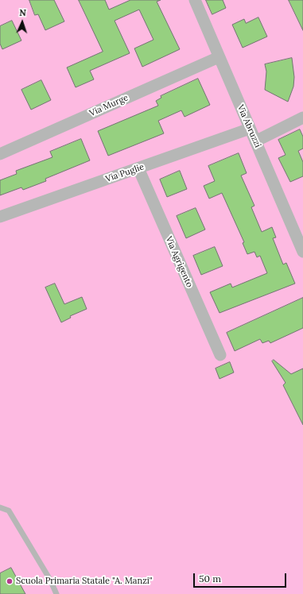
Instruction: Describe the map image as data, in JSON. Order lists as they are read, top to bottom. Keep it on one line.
{"streets":{"street":["Via Murge","Via Abruzzi","Via Puglie","Via Agrigento"]},"crossings":[["Via Murge","Via Abruzzi"],["Via Abruzzi","Via Puglie"],["Via Puglie","Via Agrigento"]],"places":["Scuola Primaria Statale \"A. Manzi\""],"scale_bar":"50 m","north":"top"}
